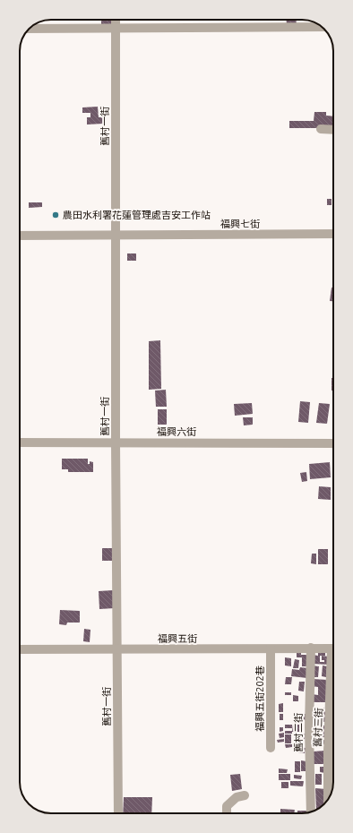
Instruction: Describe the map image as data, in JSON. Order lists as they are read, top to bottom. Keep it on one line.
{"streets":{"street":["舊村一街","福興七街","福興六街","福興五街","福興五街202巷","舊村三街","舊村二街"]},"crossings":[["舊村一街","福興七街"],["舊村一街","福興六街"],["舊村一街","福興五街"],["福興五街","福興五街202巷"],["福興五街","舊村二街"]],"places":["農田水利署花蓮管理處吉安工作站"]}
